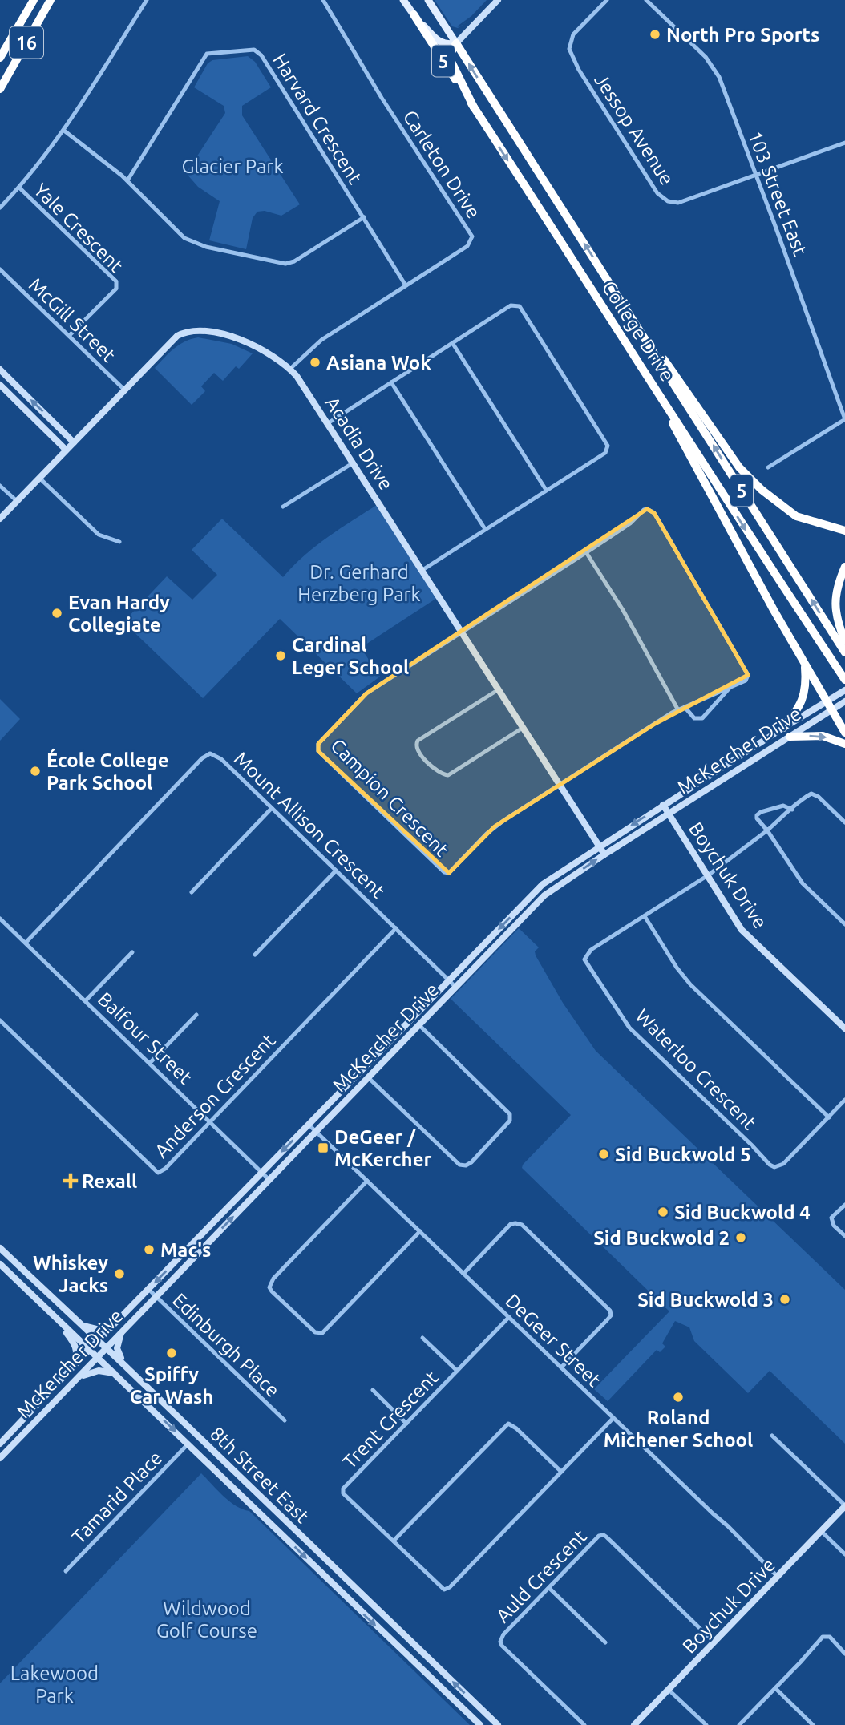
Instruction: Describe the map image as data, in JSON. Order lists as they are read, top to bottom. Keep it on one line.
{"streets":{"highway":["16","5","College Drive"],"main road":["Acadia Drive","McKercher Drive","Boychuk Drive","8th Street East"],"street":["Harvard Crescent","Jessop Avenue","Carleton Drive","103 Street East","Yale Crescent","McGill Street","Campion Crescent","Mount Allison Crescent","Balfour Street","Waterloo Crescent","Anderson Crescent","DeGeer Street","Edinburgh Place","Trent Crescent","Tamarid Place","Auld Crescent"]},"crossings":[["Harvard Crescent","Carleton Drive"],["Jessop Avenue","103 Street East"],["Carleton Drive","Acadia Drive"],["Yale Crescent","McGill Street"],["McGill Street","Acadia Drive"],["Acadia Drive","McKercher Drive"],["Acadia Drive","Campion Crescent"],["McKercher Drive","Mount Allison Crescent"],["McKercher Drive","Boychuk Drive"],["McKercher Drive","Balfour Street"],["McKercher Drive","DeGeer Street"],["McKercher Drive","Edinburgh Place"],["McKercher Drive","8th Street East"],["Mount Allison Crescent","Balfour Street"],["Mount Allison Crescent","Anderson Crescent"],["Boychuk Drive","Waterloo Crescent"],["Boychuk Drive","DeGeer Street"],["Boychuk Drive","Auld Crescent"],["Balfour Street","Anderson Crescent"],["DeGeer Street","Trent Crescent"],["8th Street East","Tamarid Place"]],"parks":["Glacier Park","Dr. Gerhard Herzberg Park","Wildwood Golf Course","Lakewood Park"],"places":{"other":["North Pro Sports","Asiana Wok","Evan Hardy Collegiate","Cardinal Leger School","École College Park School","Sid Buckwold 5","Sid Buckwold 4","Sid Buckwold 2","Mac's","Whiskey Jacks","Sid Buckwold 3","Spiffy Car Wash","Roland Michener School"],"transit":["DeGeer / McKercher"],"health":["Rexall"]}}
